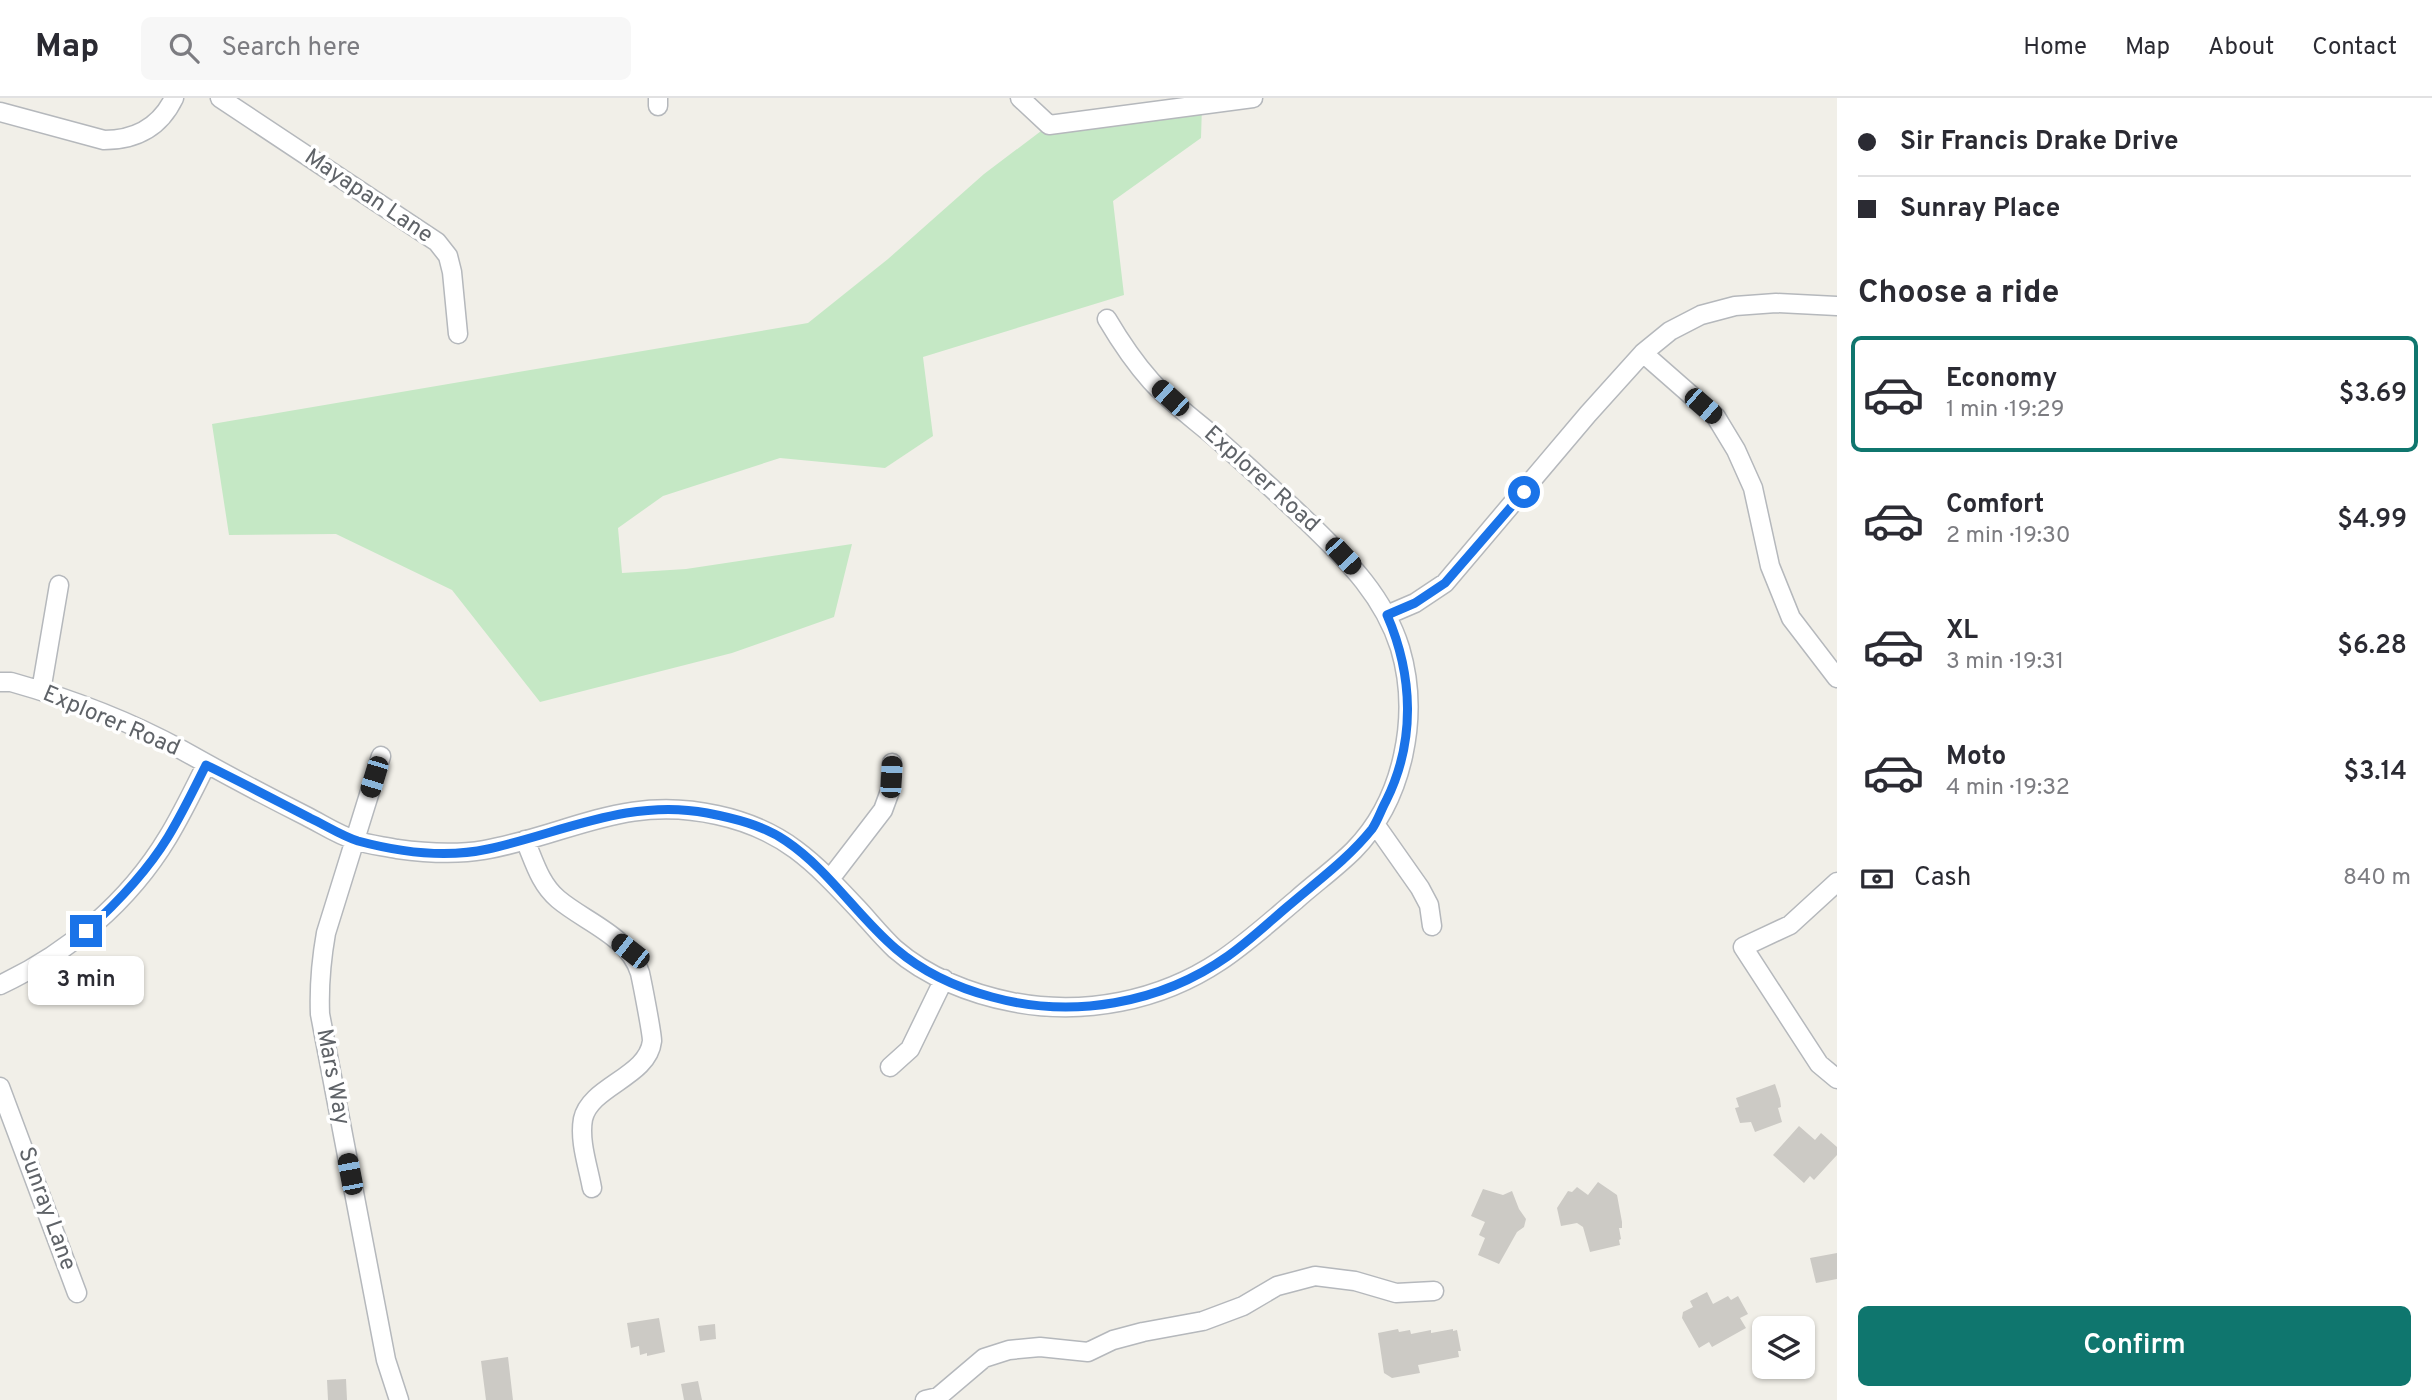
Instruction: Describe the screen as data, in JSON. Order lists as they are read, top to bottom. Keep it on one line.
{"streets":{"street":["Mayapan Lane","Explorer Road","Mars Way","Sunray Lane"]},"crossings":[["Explorer Road","Mars Way"]],"page":{"header":"Map","search":"Search here","nav":["Home","Map","About","Contact"],"banner":["Sir Francis Drake Drive","Sunray Place"],"heading":"Choose a ride","list":[{"name":"Economy","note":"1 min · 19:29","value":"$3.69"},{"name":"Comfort","note":"2 min · 19:30","value":"$4.99"},{"name":"XL","note":"3 min · 19:31","value":"$6.28"},{"name":"Moto","note":"4 min · 19:32","value":"$3.14"}],"pay":["Cash","840 m"],"bubble":"3 min","buttons":"Confirm"}}
